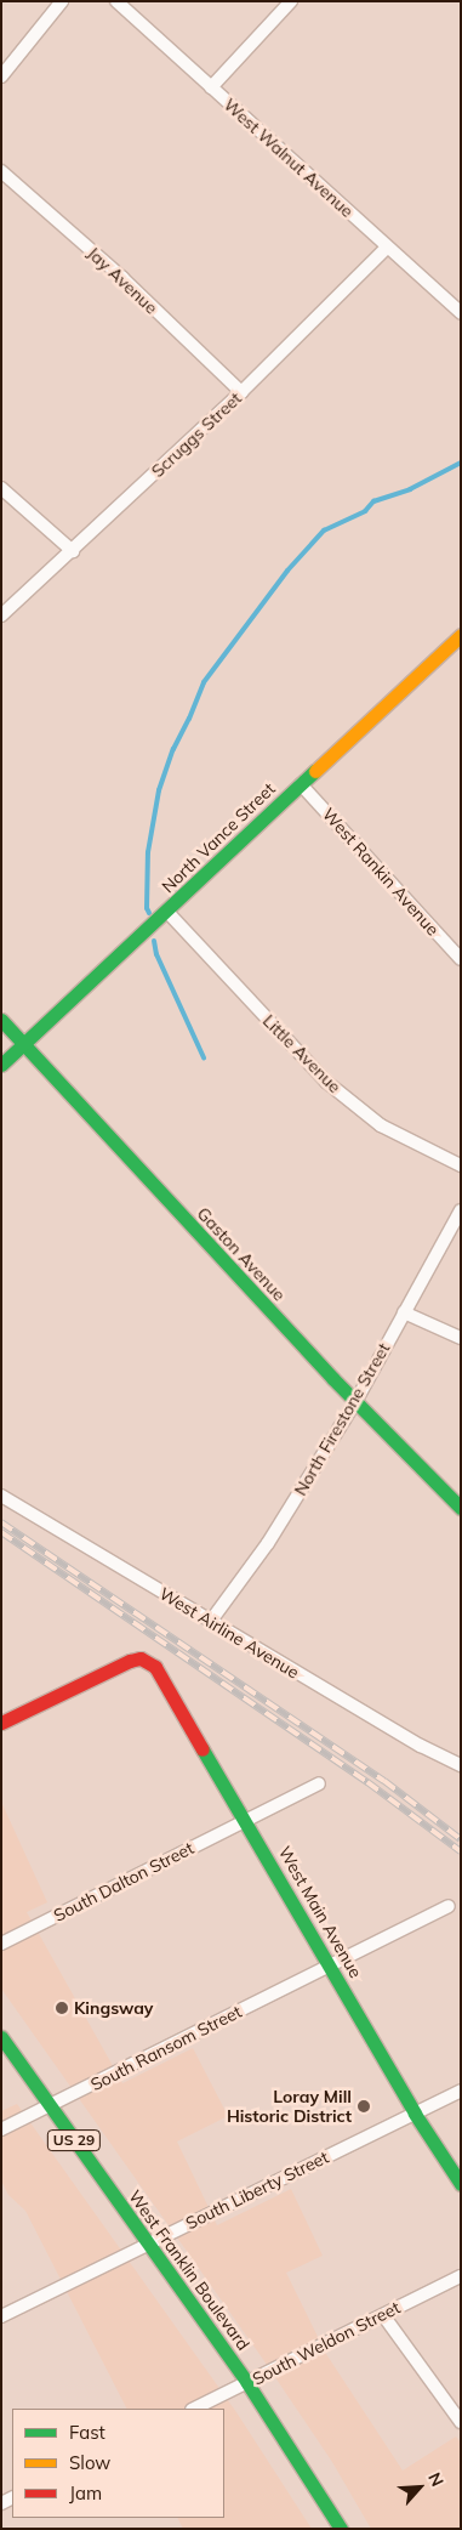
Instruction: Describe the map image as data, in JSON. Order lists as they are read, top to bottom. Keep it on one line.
{"streets":{"street":["West Walnut Avenue","Jay Avenue","Scruggs Street","North Vance Street","West Rankin Avenue","Little Avenue","Gaston Avenue","North Firestone Street","West Airline Avenue","South Dalton Street","West Main Avenue","South Ransom Street","US 29","South Liberty Street","West Franklin Boulevard","South Weldon Street"]},"crossings":[["West Walnut Avenue","Scruggs Street"],["Jay Avenue","Scruggs Street"],["North Vance Street","West Rankin Avenue"],["North Vance Street","Little Avenue"],["North Vance Street","Gaston Avenue"],["Gaston Avenue","North Firestone Street"],["North Firestone Street","West Airline Avenue"],["South Dalton Street","West Main Avenue"],["West Main Avenue","South Ransom Street"],["West Main Avenue","South Liberty Street"],["South Ransom Street","West Franklin Boulevard"],["South Liberty Street","West Franklin Boulevard"],["West Franklin Boulevard","South Weldon Street"]],"places":["Kingsway","Loray Mill Historic District"],"legend":["Fast","Slow","Jam"],"north":"top right"}
